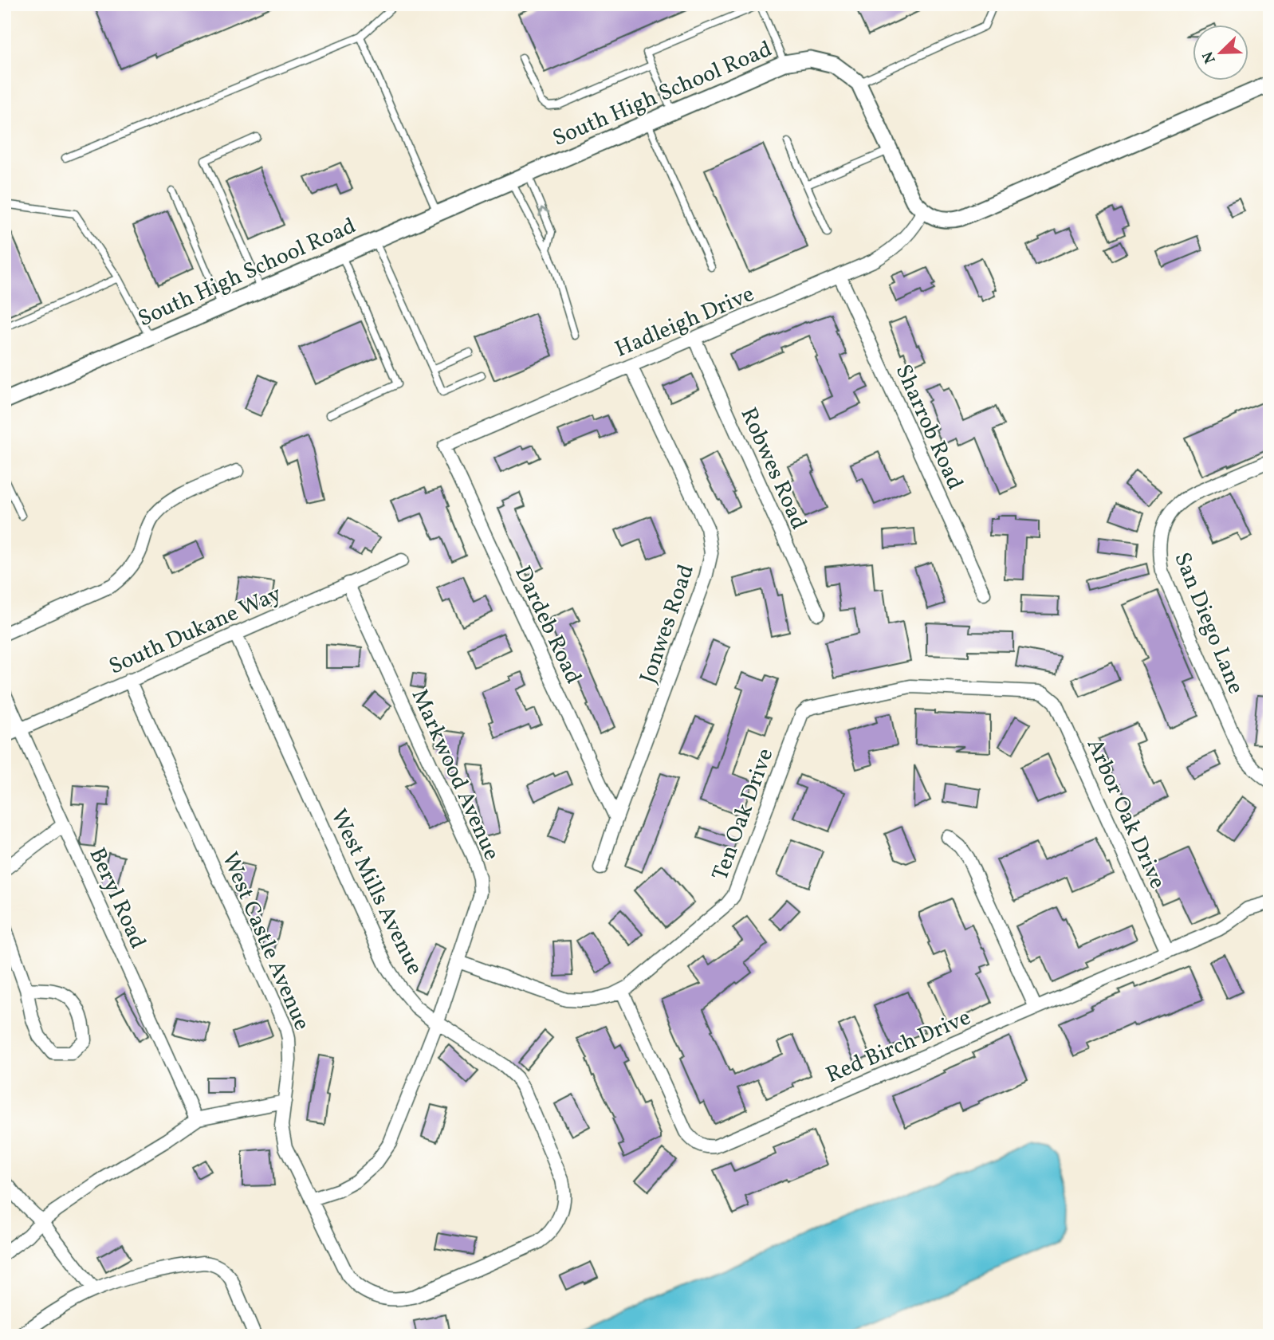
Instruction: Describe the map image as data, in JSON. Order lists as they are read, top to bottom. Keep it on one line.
{"streets":{"street":["South High School Road","Hadleigh Drive","Sharrob Road","Robwes Road","San Diego Lane","Jonwes Road","Dardeb Road","South Dukane Way","Markwood Avenue","Arbor Oak Drive","Ten Oak Drive","West Mills Avenue","Beryl Road","West Castle Avenue","Red Birch Drive"]},"crossings":[["South High School Road","Hadleigh Drive"],["Hadleigh Drive","Sharrob Road"],["Hadleigh Drive","Robwes Road"],["Hadleigh Drive","Jonwes Road"],["Hadleigh Drive","Dardeb Road"],["Jonwes Road","Dardeb Road"],["South Dukane Way","Markwood Avenue"],["South Dukane Way","West Mills Avenue"],["South Dukane Way","Beryl Road"],["South Dukane Way","West Castle Avenue"],["Markwood Avenue","Ten Oak Drive"],["Markwood Avenue","West Mills Avenue"],["Markwood Avenue","West Castle Avenue"],["Arbor Oak Drive","Ten Oak Drive"],["Arbor Oak Drive","Red Birch Drive"],["Ten Oak Drive","Red Birch Drive"],["West Mills Avenue","West Castle Avenue"]],"north":"bottom left"}
